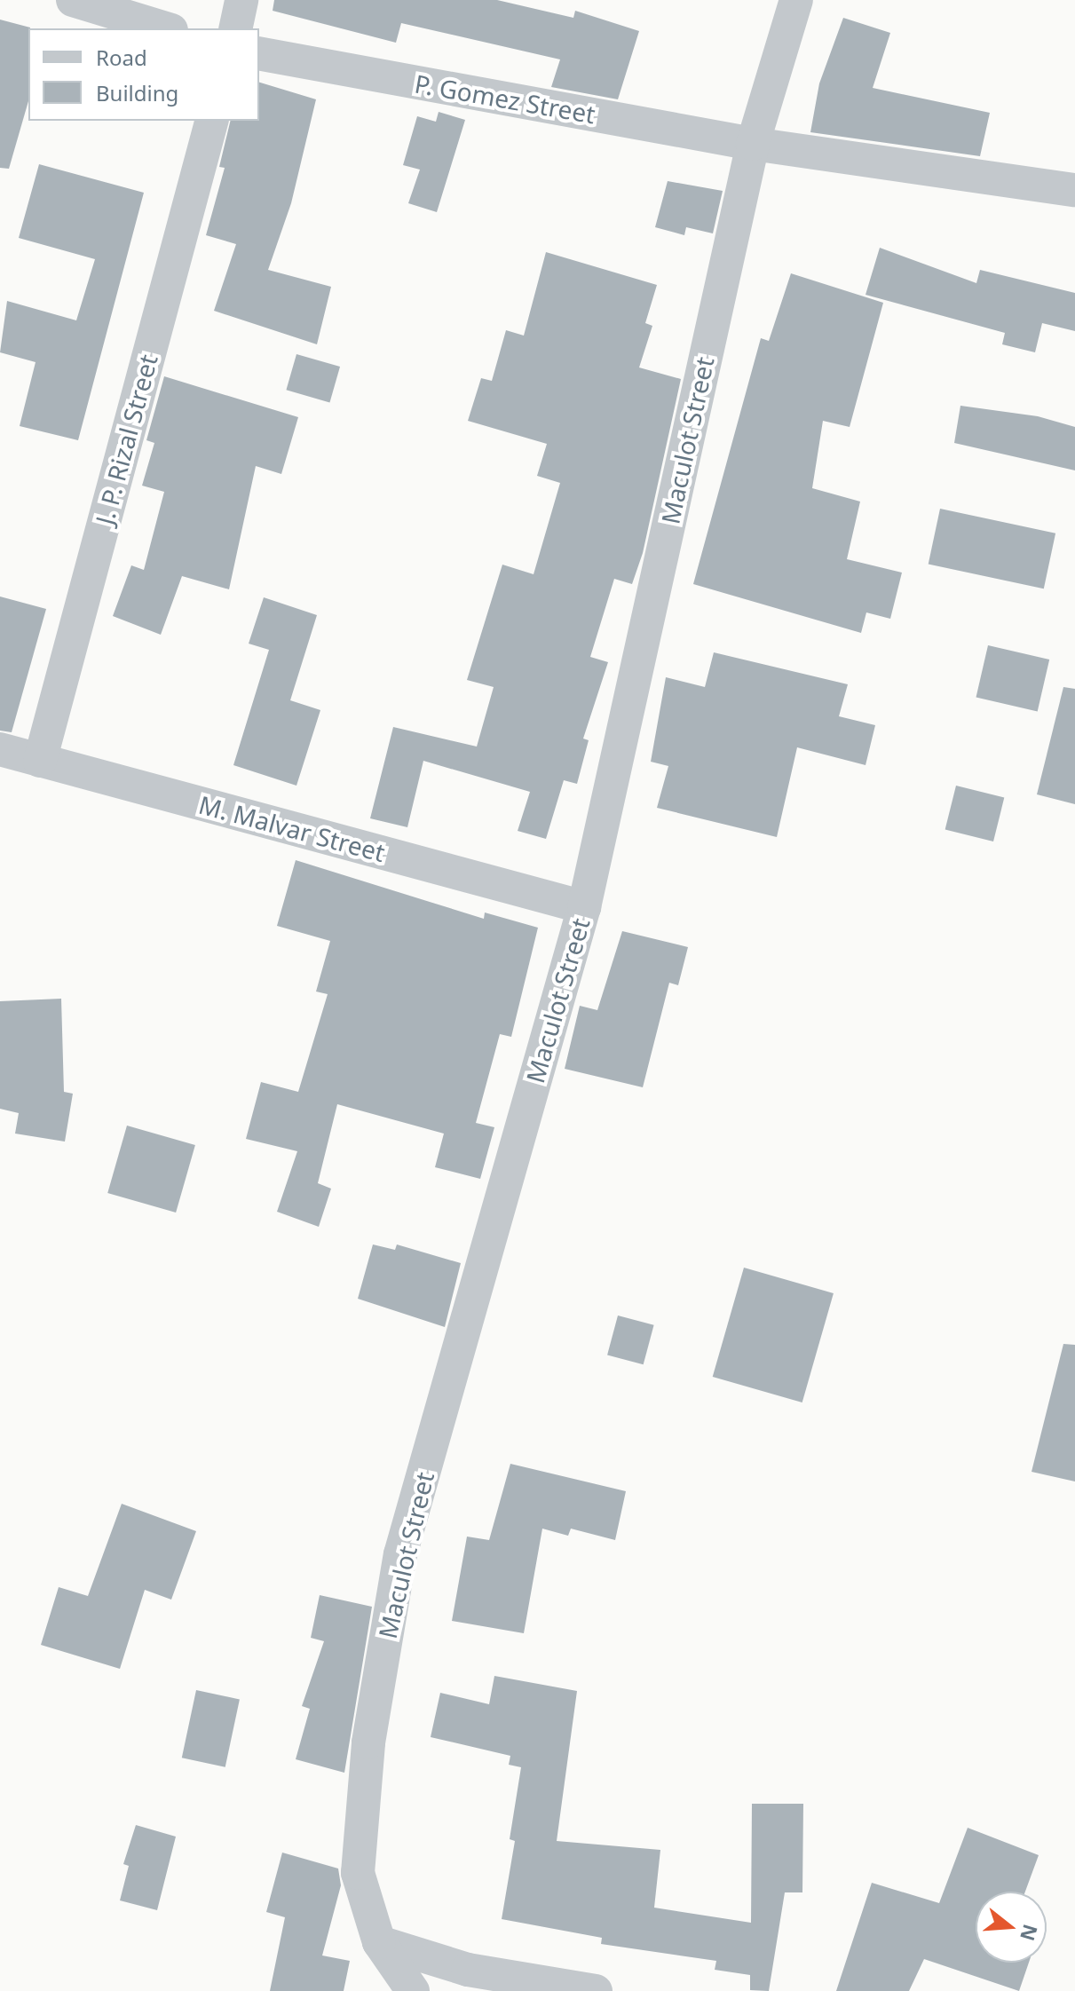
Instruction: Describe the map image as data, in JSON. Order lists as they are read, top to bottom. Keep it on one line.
{"streets":{"street":["P. Gomez Street","J. P. Rizal Street","Maculot Street","M. Malvar Street"]},"crossings":[["P. Gomez Street","Maculot Street"],["J. P. Rizal Street","M. Malvar Street"],["Maculot Street","M. Malvar Street"]],"legend":["Road","Building"],"north":"right"}
